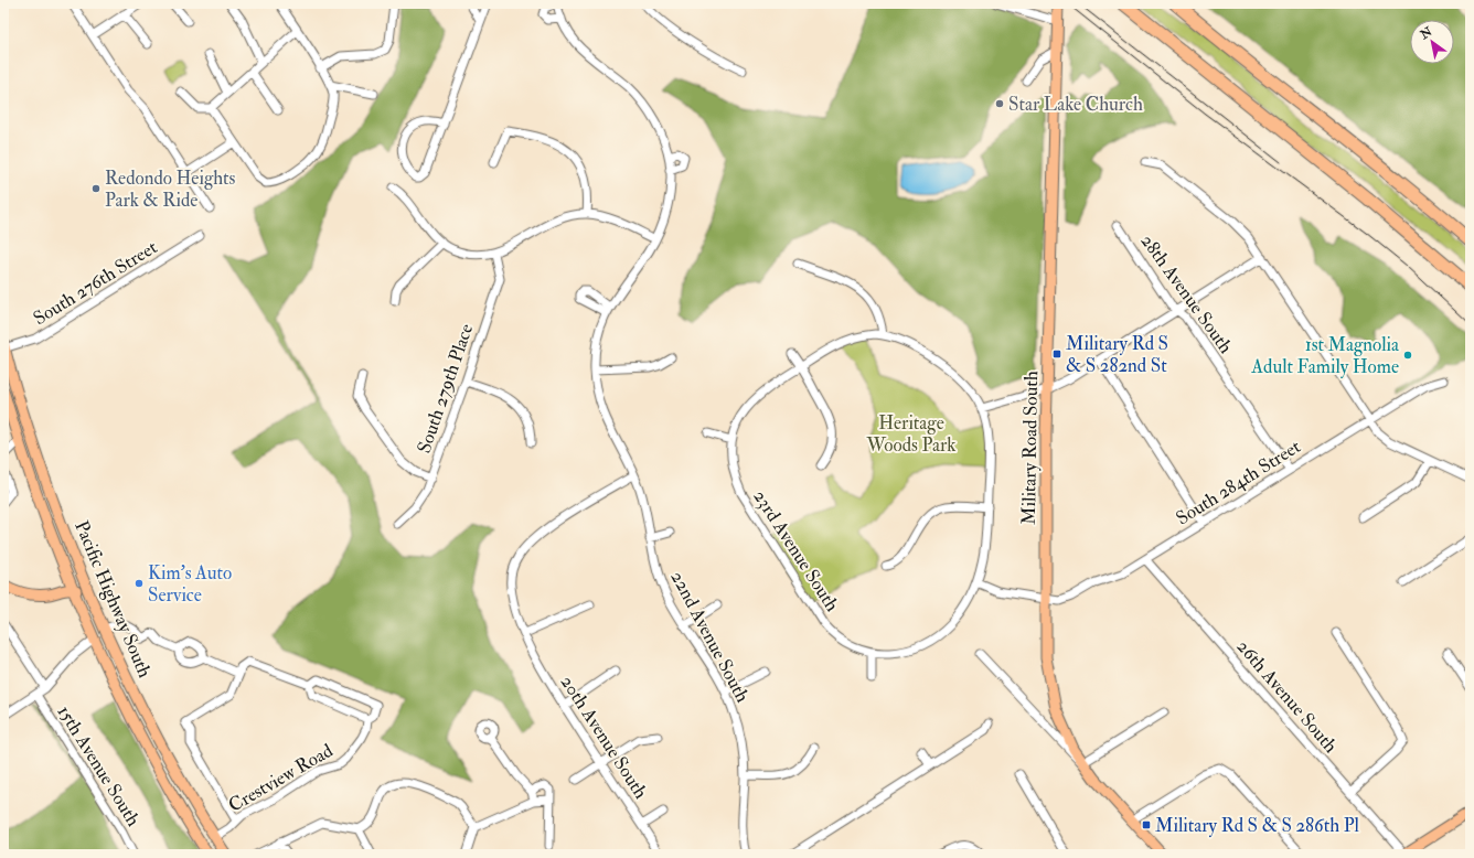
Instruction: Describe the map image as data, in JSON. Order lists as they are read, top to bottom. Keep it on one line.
{"streets":{"main road":["Military Road South","Pacific Highway South"],"street":["South 276th Street","28th Avenue South","South 279th Place","South 284th Street","23rd Avenue South","22nd Avenue South","26th Avenue South","20th Avenue South","15th Avenue South","Crestview Road"]},"crossings":[["South 276th Street","Pacific Highway South"],["28th Avenue South","South 284th Street"],["Military Road South","South 284th Street"],["South 284th Street","26th Avenue South"],["Pacific Highway South","Crestview Road"],["22nd Avenue South","20th Avenue South"]],"parks":["Heritage Woods Park"],"places":{"other":["Star Lake Church","Redondo Heights Park & Ride","1st Magnolia Adult Family Home","Kim's Auto Service"],"transit":["Military Rd S & S 282nd St","Military Rd S & S 286th Pl"]},"north":"top left"}
